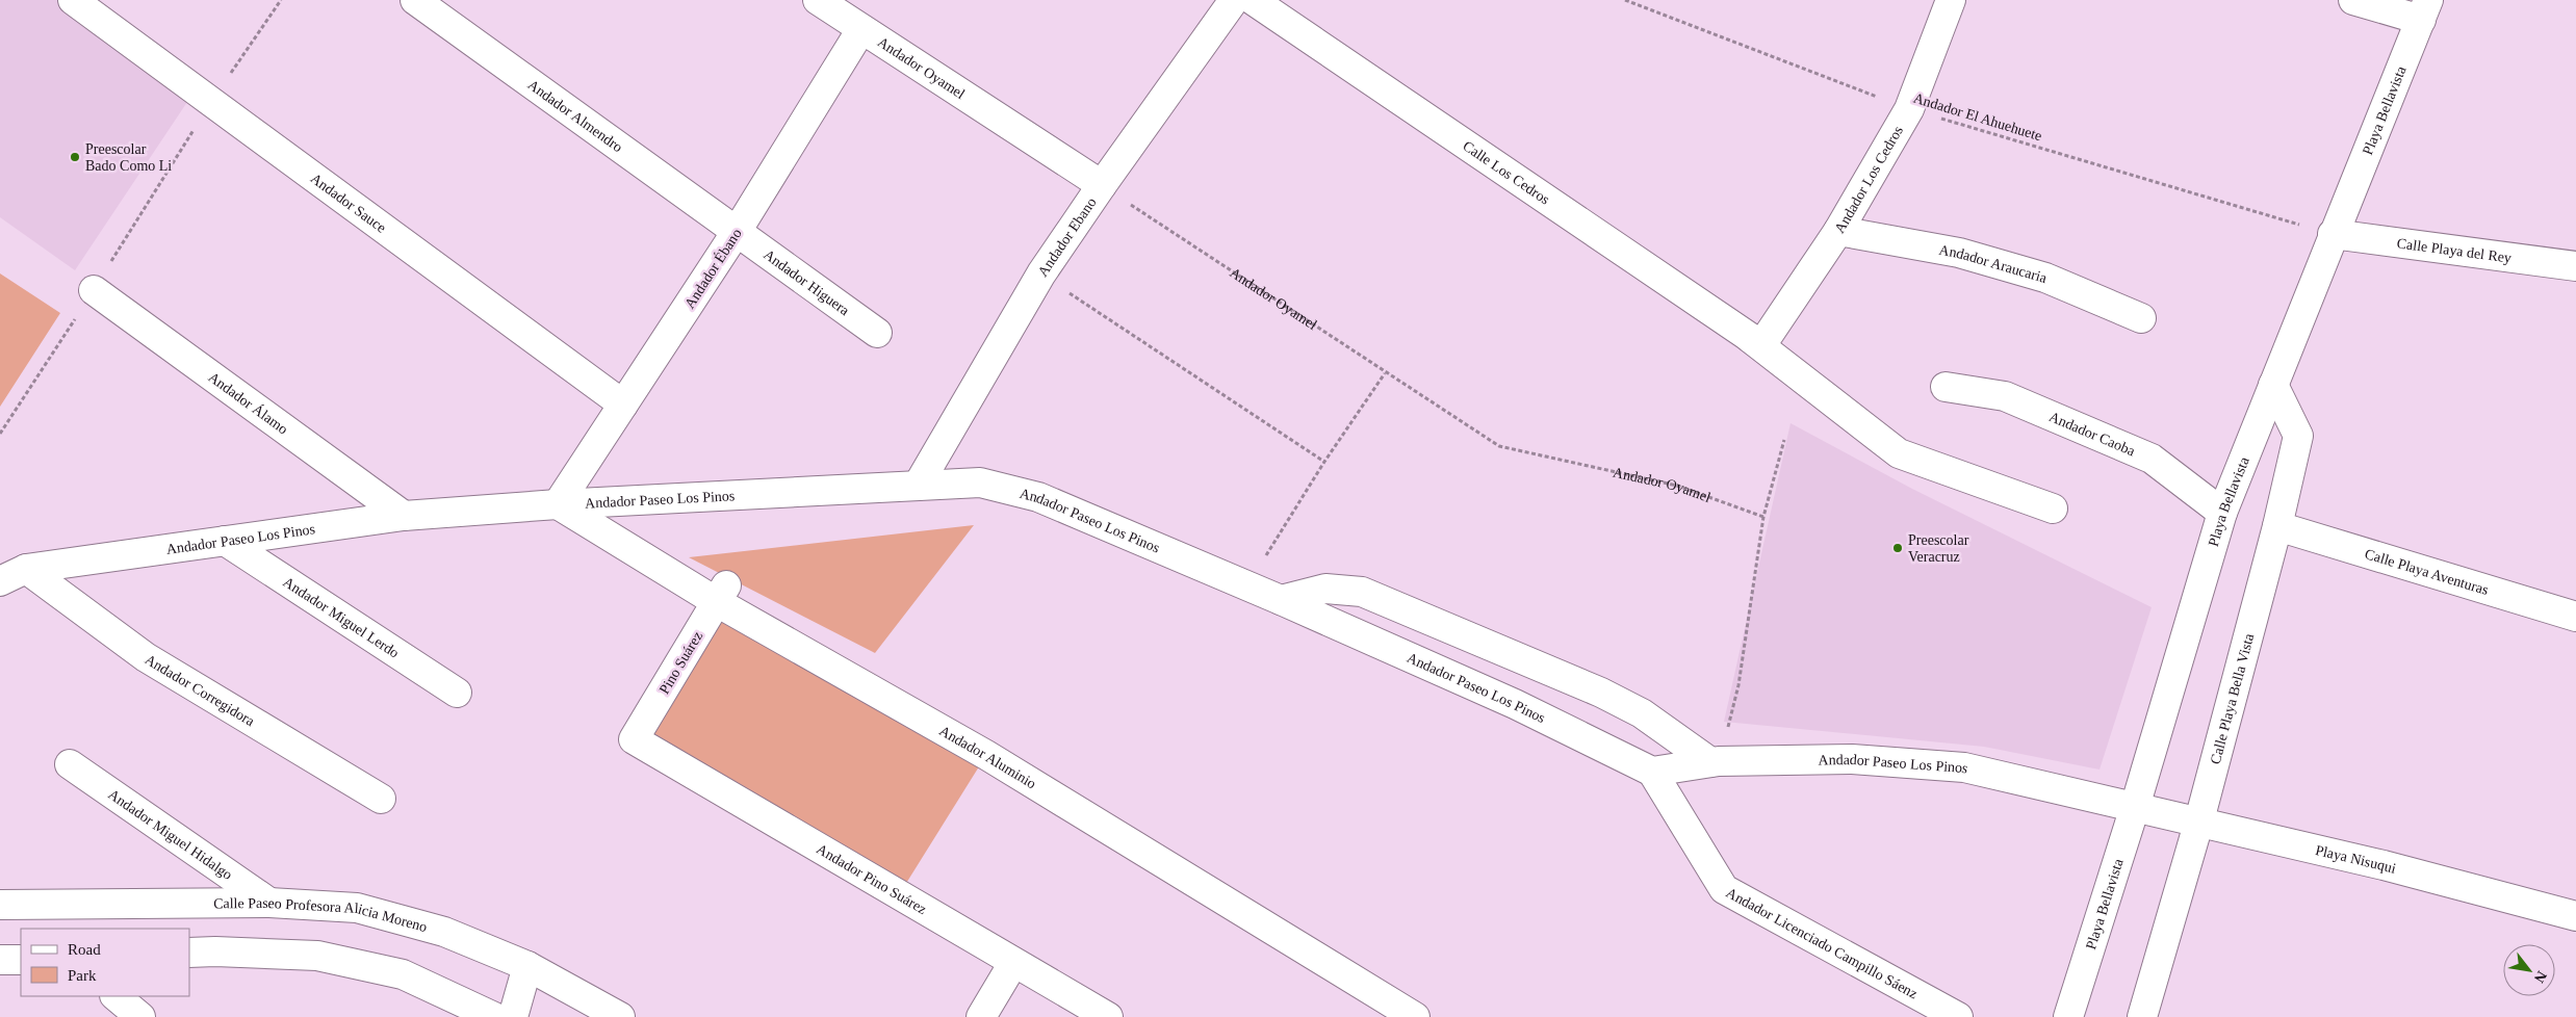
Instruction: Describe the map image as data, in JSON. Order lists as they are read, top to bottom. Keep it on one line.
{"streets":{"street":["Andador Oyamel","Playa Bellavista","Andador Almendro","Calle Los Cedros","Andador Los Cedros","Andador Sauce","Andador Ebano","Calle Playa del Rey","Andador Araucaria","Andador Ébano","Andador Higuera","Andador Álamo","Andador Caoba","Andador Paseo Los Pinos","Calle Playa Aventuras","Andador Miguel Lerdo","Pino Suárez","Andador Corregidora","Calle Playa Bella Vista","Andador Aluminio","Andador Miguel Hidalgo","Playa Nisuqui","Andador Pino Suárez","Calle Paseo Profesora Alicia Moreno","Andador Licenciado Campillo Sáenz"],"path":["Andador El Ahuehuete"]},"crossings":[["Andador Oyamel","Andador Ebano"],["Andador Oyamel","Andador Ébano"],["Playa Bellavista","Andador El Ahuehuete"],["Playa Bellavista","Calle Playa del Rey"],["Playa Bellavista","Andador Caoba"],["Playa Bellavista","Andador Paseo Los Pinos"],["Playa Bellavista","Calle Playa Bella Vista"],["Playa Bellavista","Playa Nisuqui"],["Andador Almendro","Andador Ébano"],["Andador Almendro","Andador Higuera"],["Andador El Ahuehuete","Andador Los Cedros"],["Andador El Ahuehuete","Calle Playa del Rey"],["Calle Los Cedros","Andador Los Cedros"],["Andador Los Cedros","Andador Araucaria"],["Andador Sauce","Andador Ébano"],["Andador Ebano","Andador Paseo Los Pinos"],["Andador Ébano","Andador Higuera"],["Andador Ébano","Andador Paseo Los Pinos"],["Andador Ébano","Andador Aluminio"],["Andador Álamo","Andador Paseo Los Pinos"],["Andador Paseo Los Pinos","Andador Miguel Lerdo"],["Andador Paseo Los Pinos","Andador Corregidora"],["Andador Paseo Los Pinos","Andador Aluminio"],["Andador Paseo Los Pinos","Playa Nisuqui"],["Andador Paseo Los Pinos","Andador Licenciado Campillo Sáenz"],["Calle Playa Aventuras","Calle Playa Bella Vista"],["Pino Suárez","Andador Aluminio"],["Pino Suárez","Andador Pino Suárez"],["Calle Playa Bella Vista","Playa Nisuqui"],["Andador Miguel Hidalgo","Calle Paseo Profesora Alicia Moreno"]],"places":["Preescolar Bado Como Li","Preescolar Veracruz"],"legend":["Road","Park"],"north":"bottom right"}
